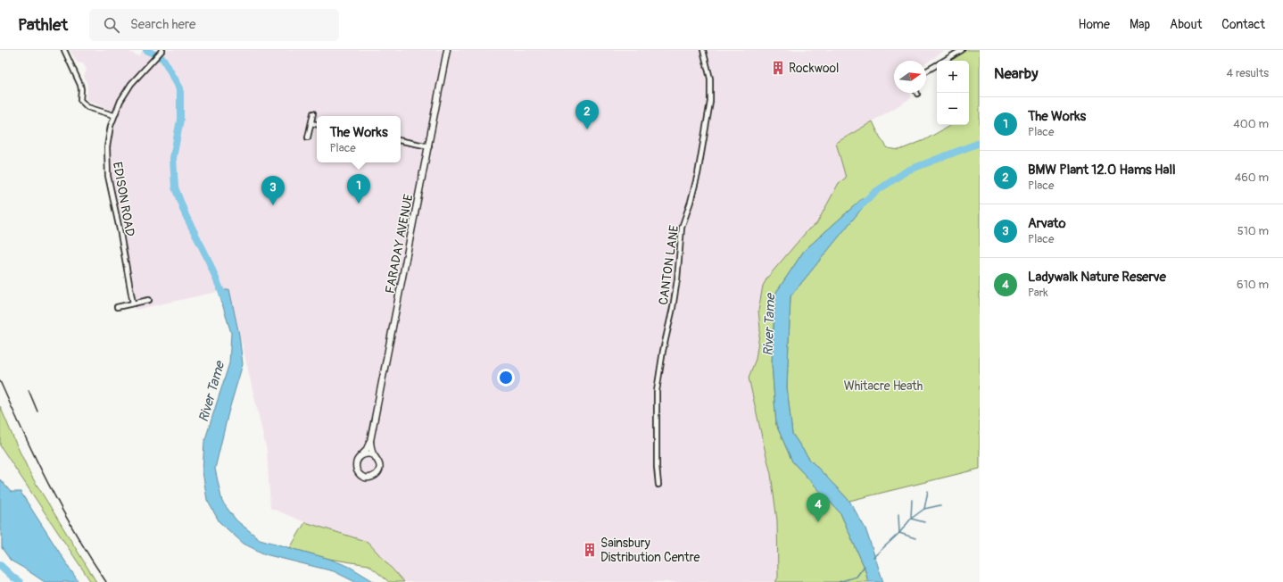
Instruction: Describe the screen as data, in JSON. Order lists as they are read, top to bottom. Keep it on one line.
{"streets":{"street":["EDISON ROAD","FARADAY AVENUE","CANTON LANE"]},"water":["River Tame"],"parks":["Whitacre Heath"],"places":{"building":["Rockwool","Sainsbury Distribution Centre"]},"north":"right","page":{"header":"Pathlet","search":"Search here","nav":["Home","Map","About","Contact"],"heading":["Nearby","4 results"],"map_buttons":["+","−"],"list":[{"mark":"1","name":"The Works","note":"Place","value":"400 m"},{"mark":"2","name":"BMW Plant 12.0 Hams Hall","note":"Place","value":"460 m"},{"mark":"3","name":"Arvato","note":"Place","value":"510 m"},{"mark":"4","name":"Ladywalk Nature Reserve","note":"Park","value":"610 m"}],"pins":["2","1","3","4"],"popup":["The Works","Place"]}}
